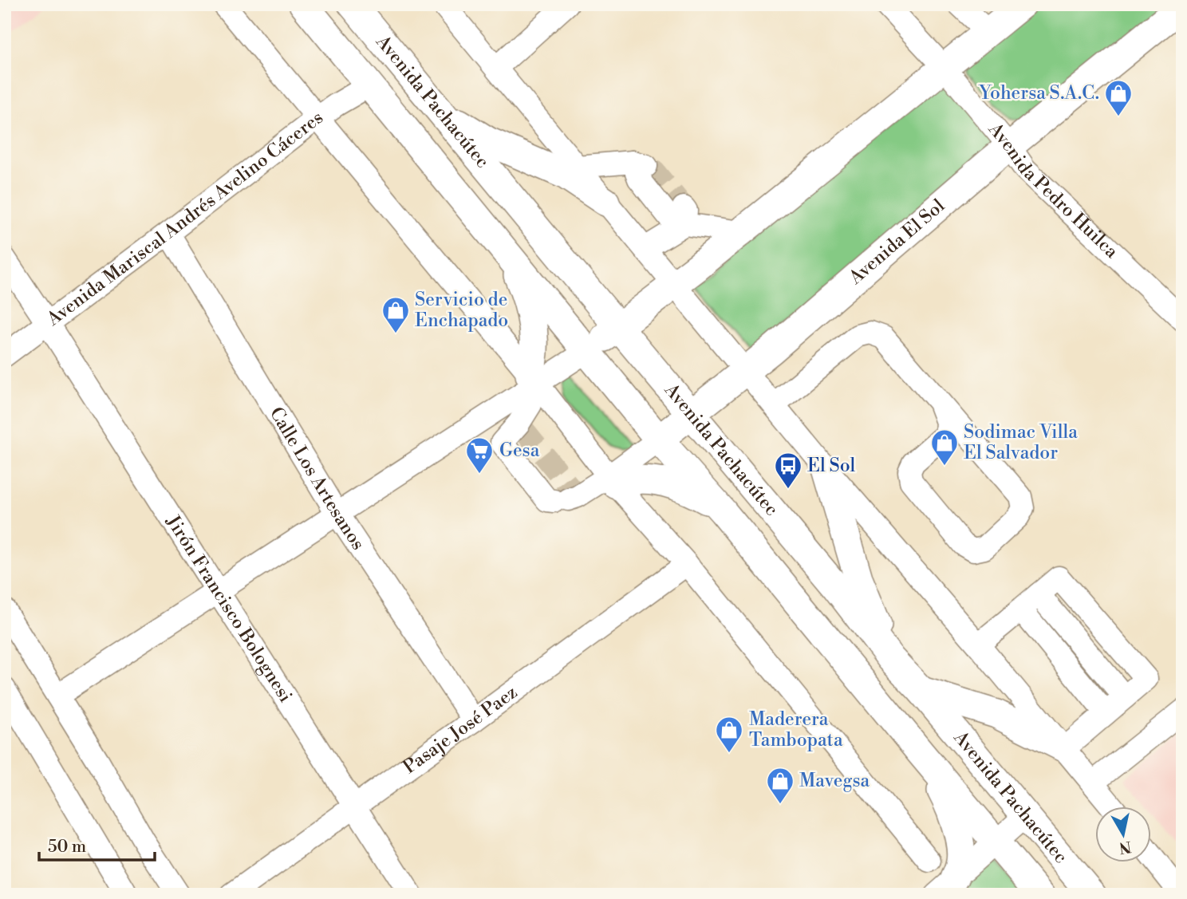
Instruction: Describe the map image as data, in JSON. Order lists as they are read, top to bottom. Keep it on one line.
{"streets":{"main road":["Avenida Pachacútec","Avenida El Sol"],"street":["Avenida Pedro Huilca","Avenida Mariscal Andrés Avelino Cáceres","Calle Los Artesanos","Jirón Francisco Bolognesi","Pasaje José Paez"]},"crossings":[["Avenida Pachacútec","Avenida Mariscal Andrés Avelino Cáceres"],["Avenida Pachacútec","Avenida El Sol"],["Avenida Pedro Huilca","Avenida El Sol"],["Avenida Mariscal Andrés Avelino Cáceres","Calle Los Artesanos"],["Avenida Mariscal Andrés Avelino Cáceres","Jirón Francisco Bolognesi"],["Calle Los Artesanos","Pasaje José Paez"],["Jirón Francisco Bolognesi","Pasaje José Paez"]],"places":{"shop":["Yohersa S.A.C.","Servicio de Enchapado","Sodimac Villa El Salvador","Maderera Tambopata","Mavegsa"],"supermarket":["Gesa"],"bus stop":["El Sol"]},"scale_bar":"50 m","north":"bottom"}
